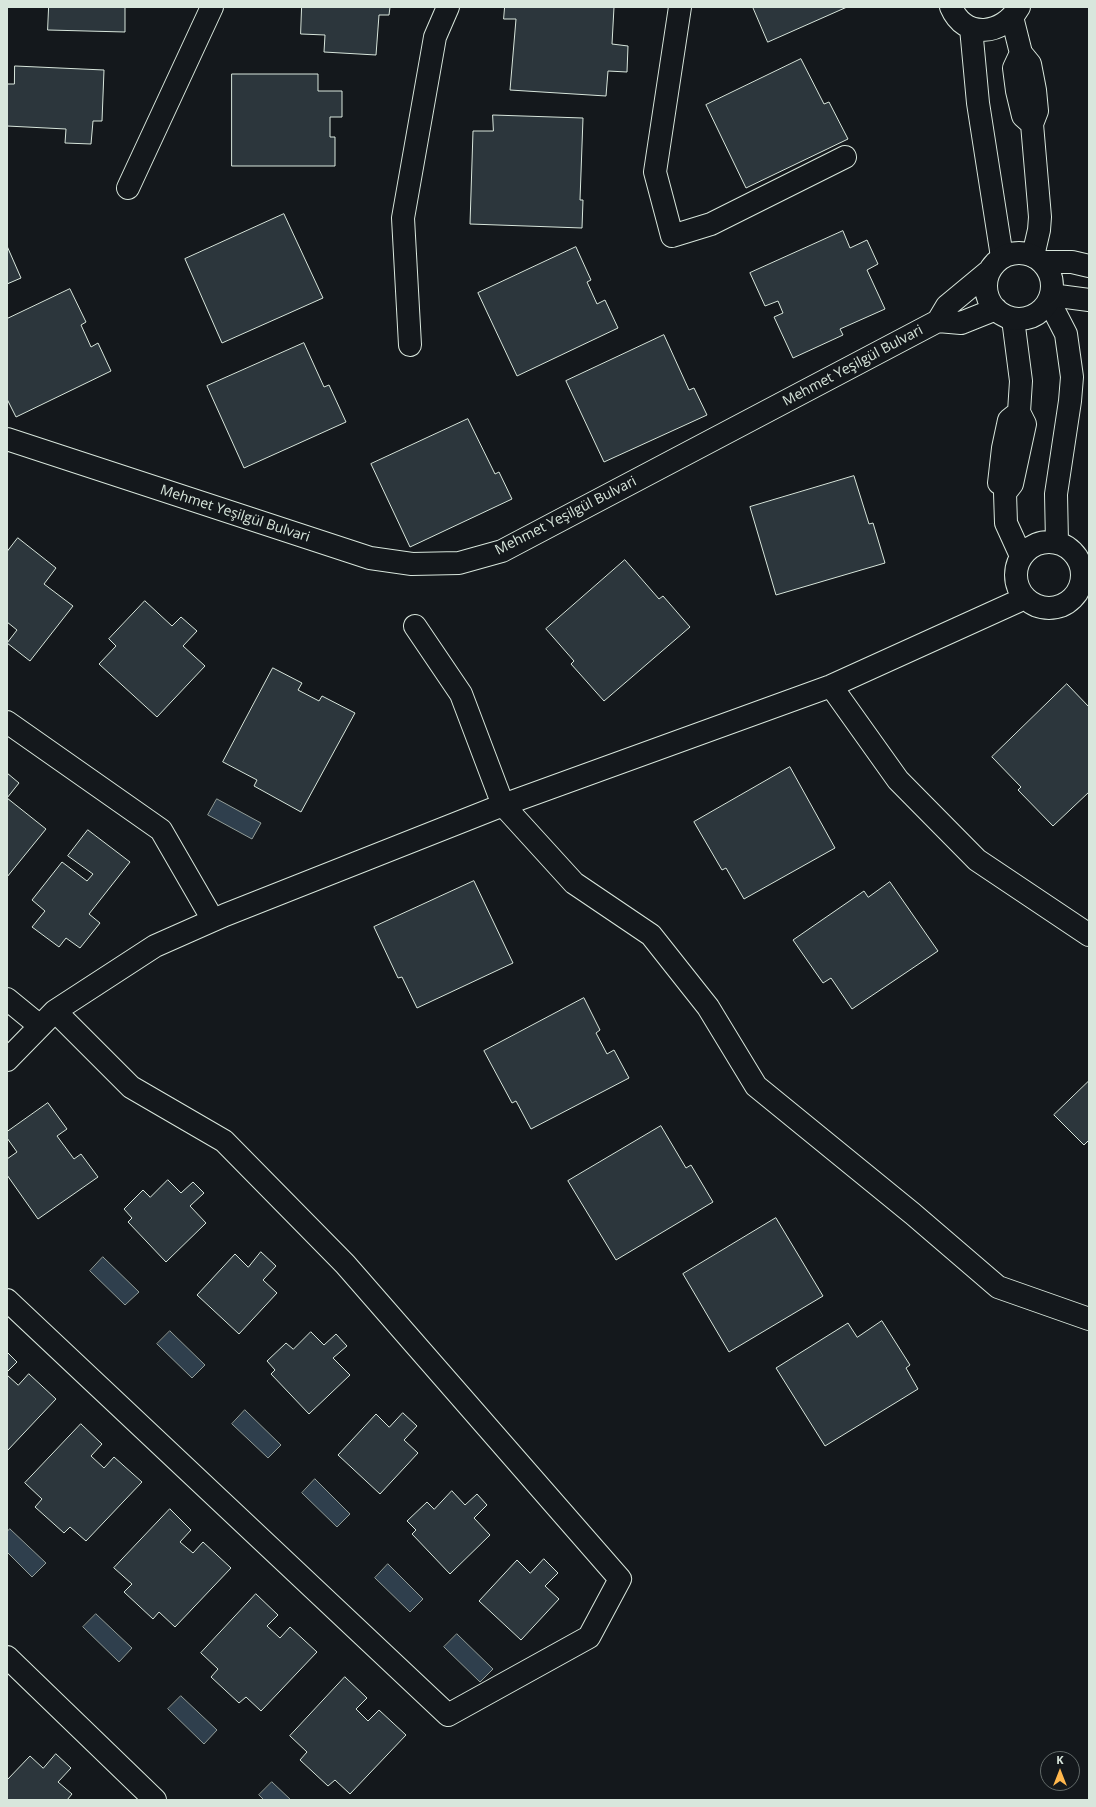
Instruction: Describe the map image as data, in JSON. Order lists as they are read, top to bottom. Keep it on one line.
{"streets":{"street":["Mehmet Yeşilgül Bulvari"]},"north":"top"}
